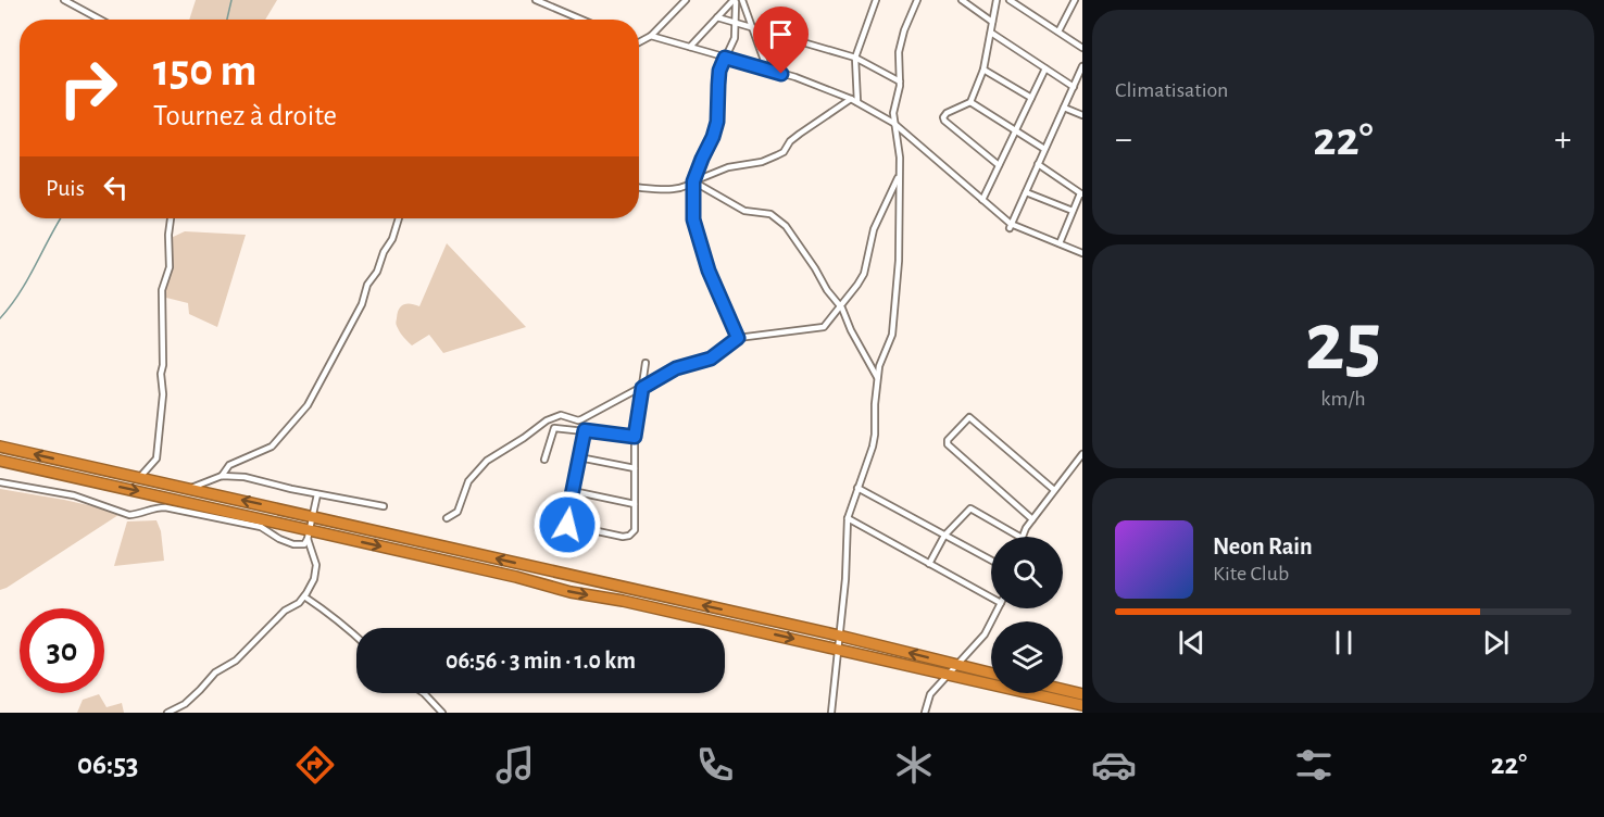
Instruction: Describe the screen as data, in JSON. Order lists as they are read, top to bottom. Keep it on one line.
{"page":{"tile":["Climatisation",["25","km/h"]],"turn":["150 m","Tournez à droite"],"heat":["−","22°","+"],"then":"Puis","song":["Neon Rain","Kite Club"],"limit":"30","trip":"06:56 · 3 min · 1.0 km","tabs":["06:53","22°"]}}
